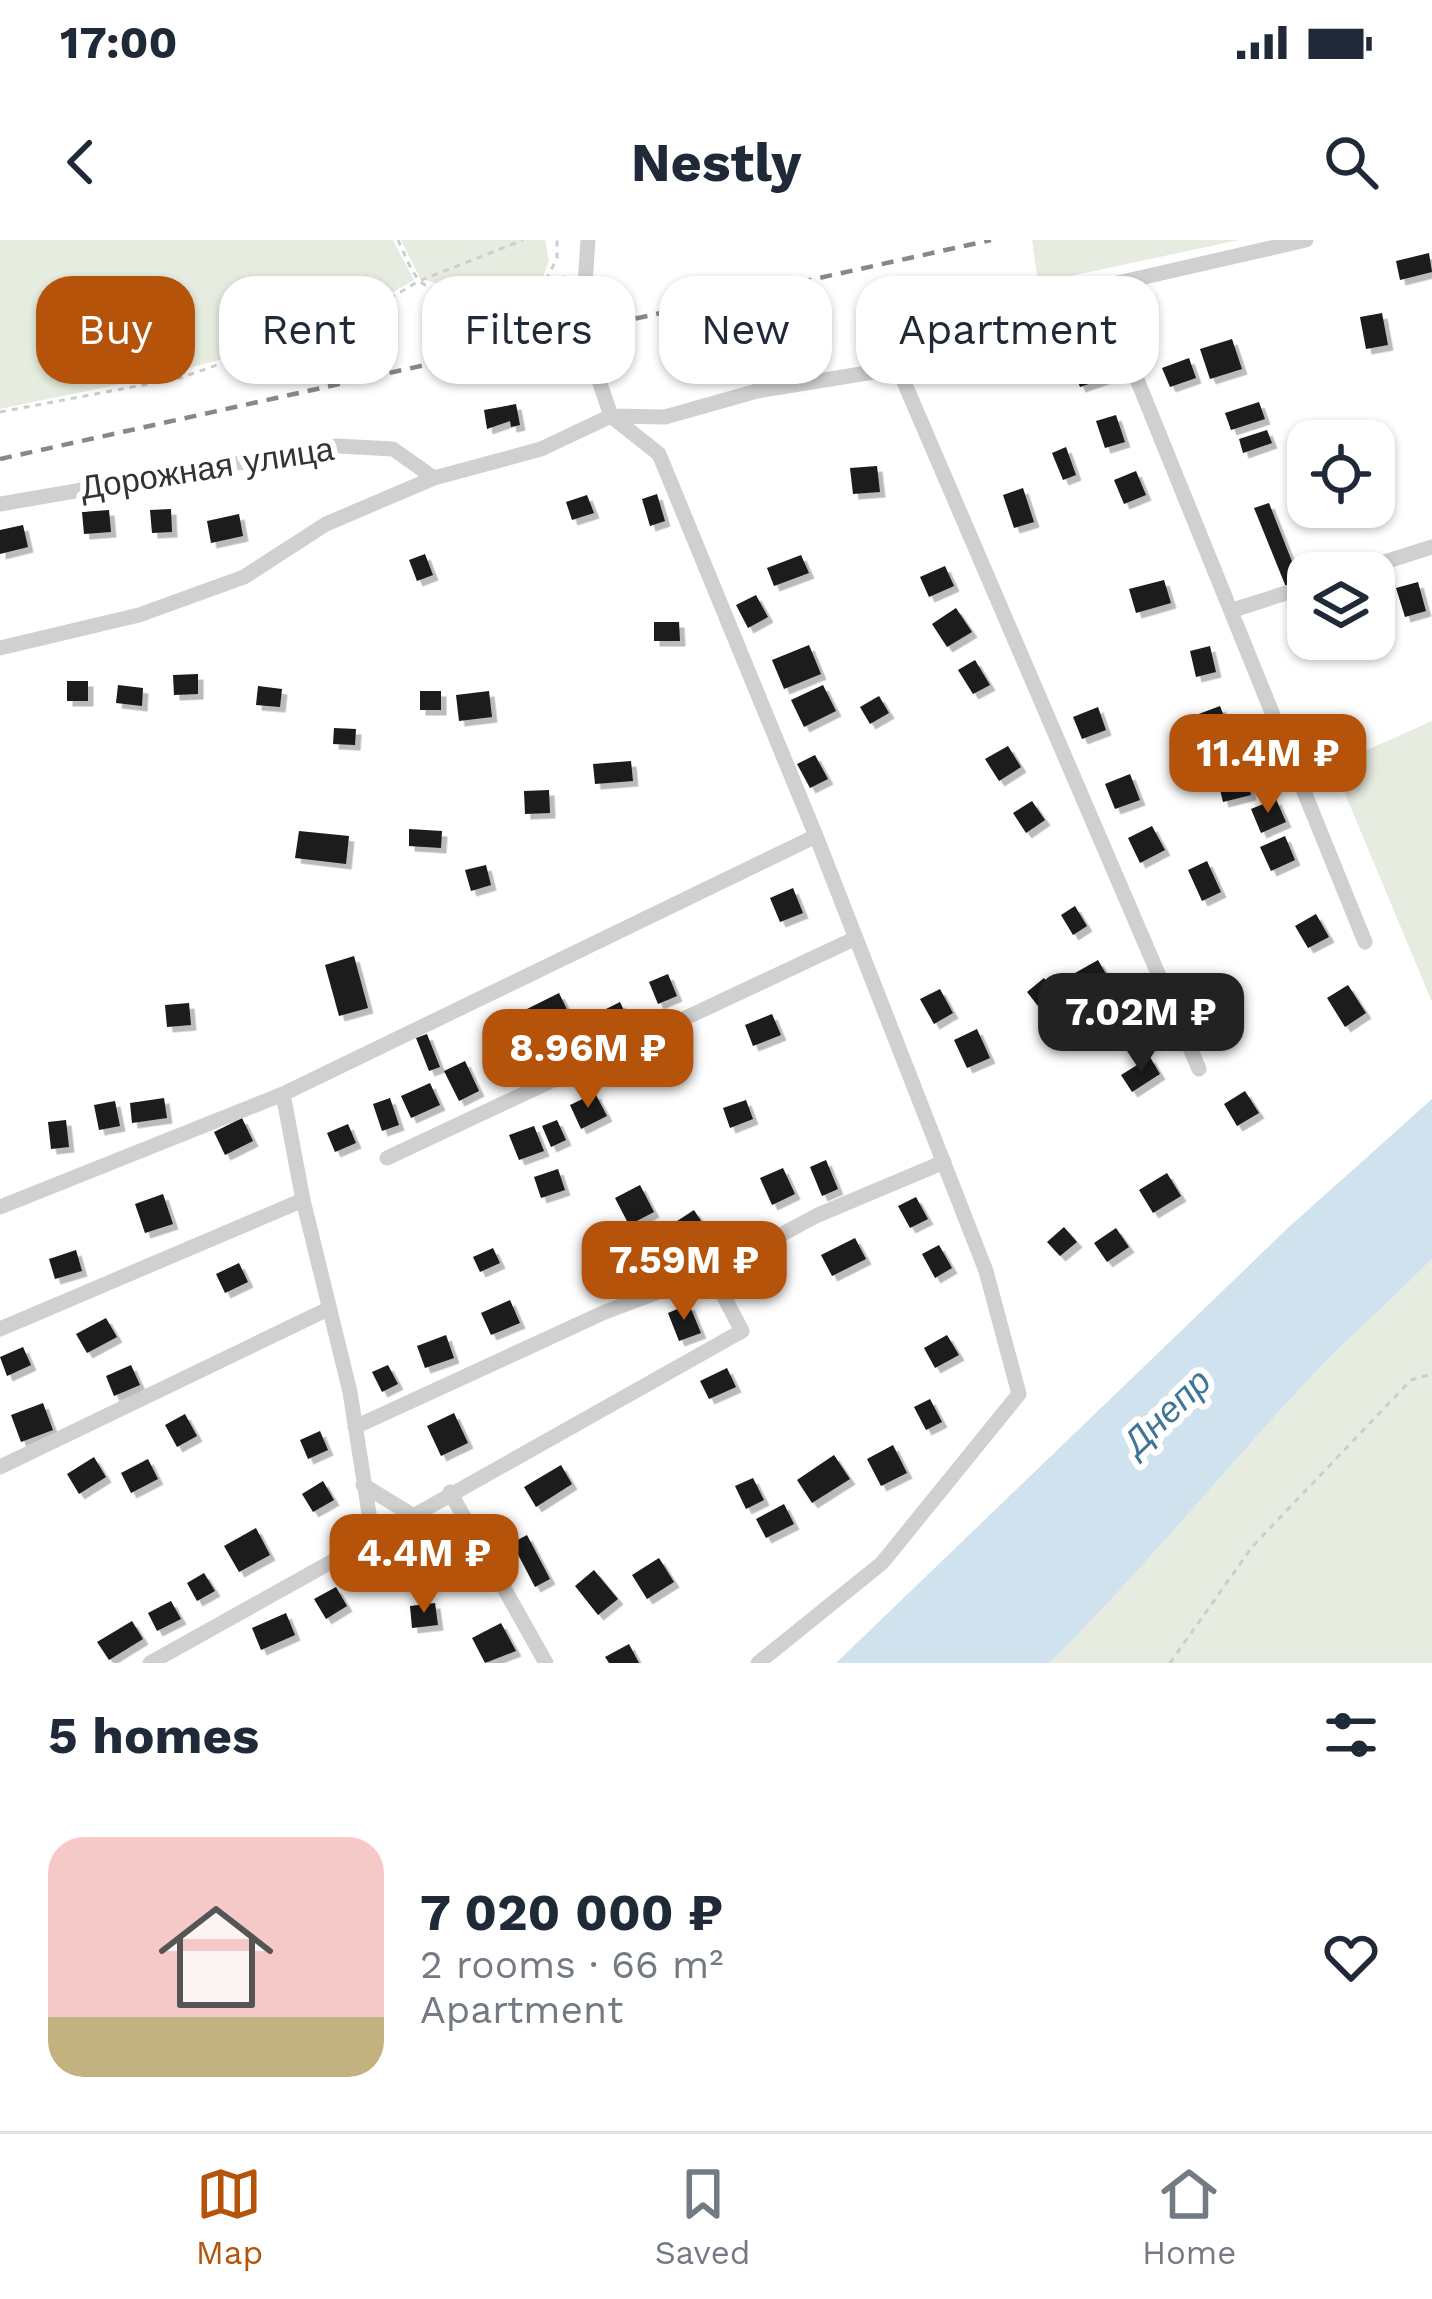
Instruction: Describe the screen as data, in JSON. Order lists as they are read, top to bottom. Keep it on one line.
{"streets":{"street":["Дорожная улица"]},"water":["Днепр"],"page":{"status":"17:00","header":"Nestly","chip":["Buy","Rent","Filters","New","Apartment"],"price":["11.4M ₽","7.02M ₽","8.96M ₽","7.59M ₽","4.4M ₽"],"heading":"5 homes","list":[{"name":"7 020 000 ₽","note":"2 rooms · 66 m² · Apartment"}],"tabs":["Map","Saved","Home"]}}
